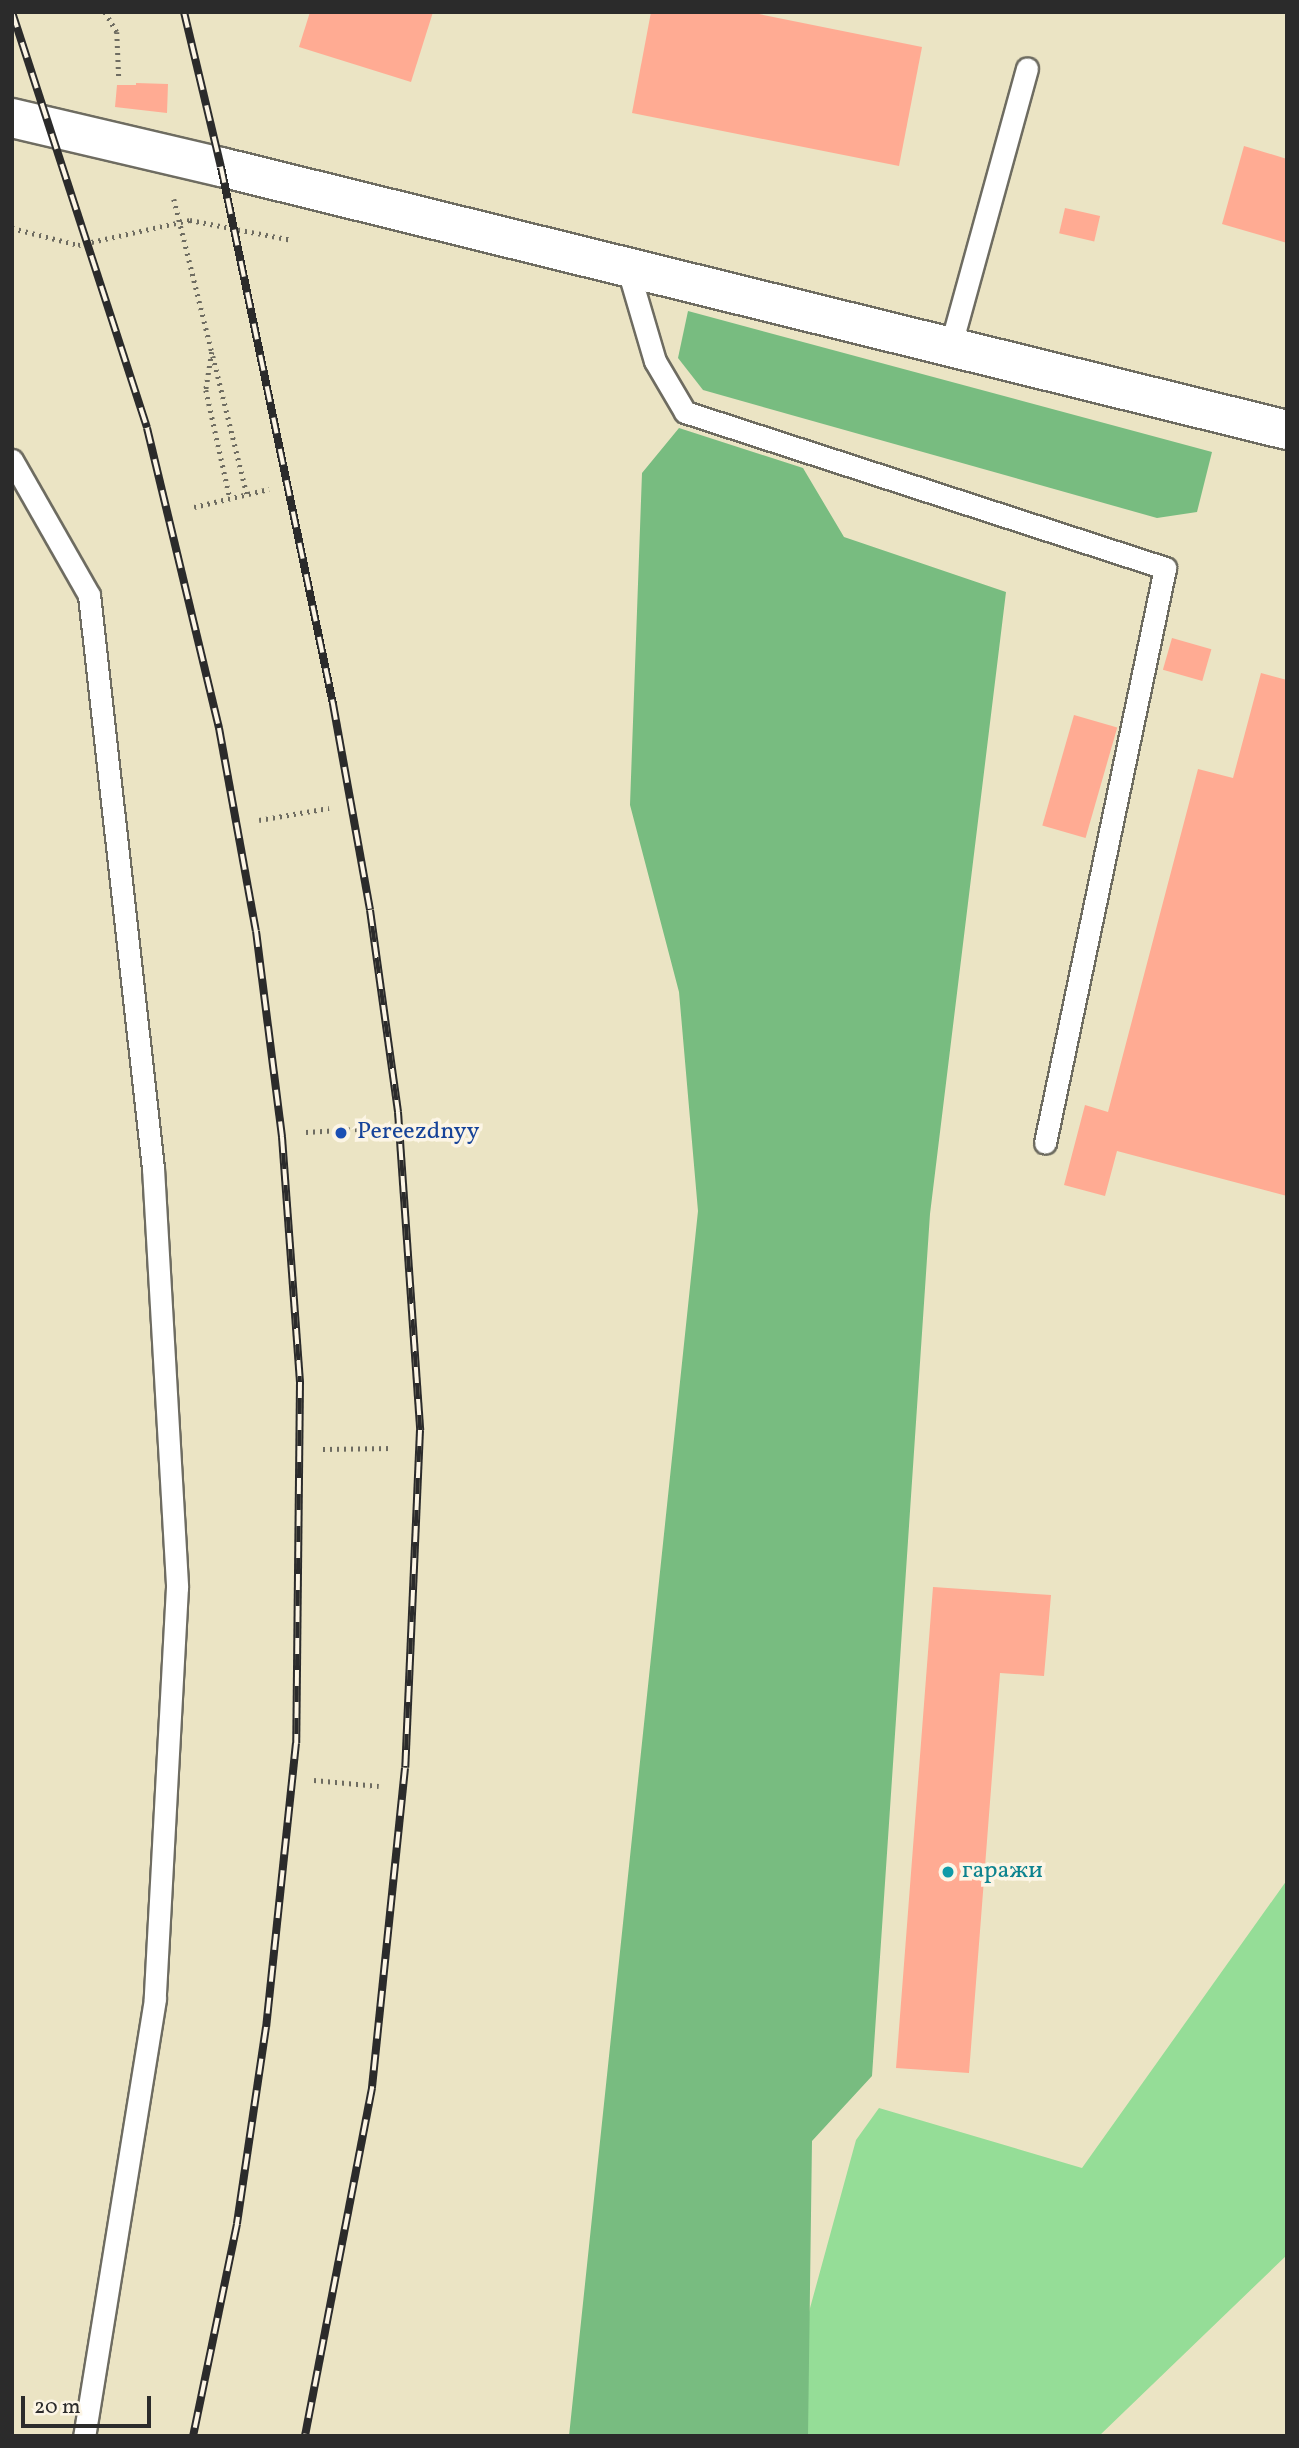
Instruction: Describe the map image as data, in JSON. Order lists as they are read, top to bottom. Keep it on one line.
{"places":["Pereezdnyy","гаражи"],"scale_bar":"20 m"}
